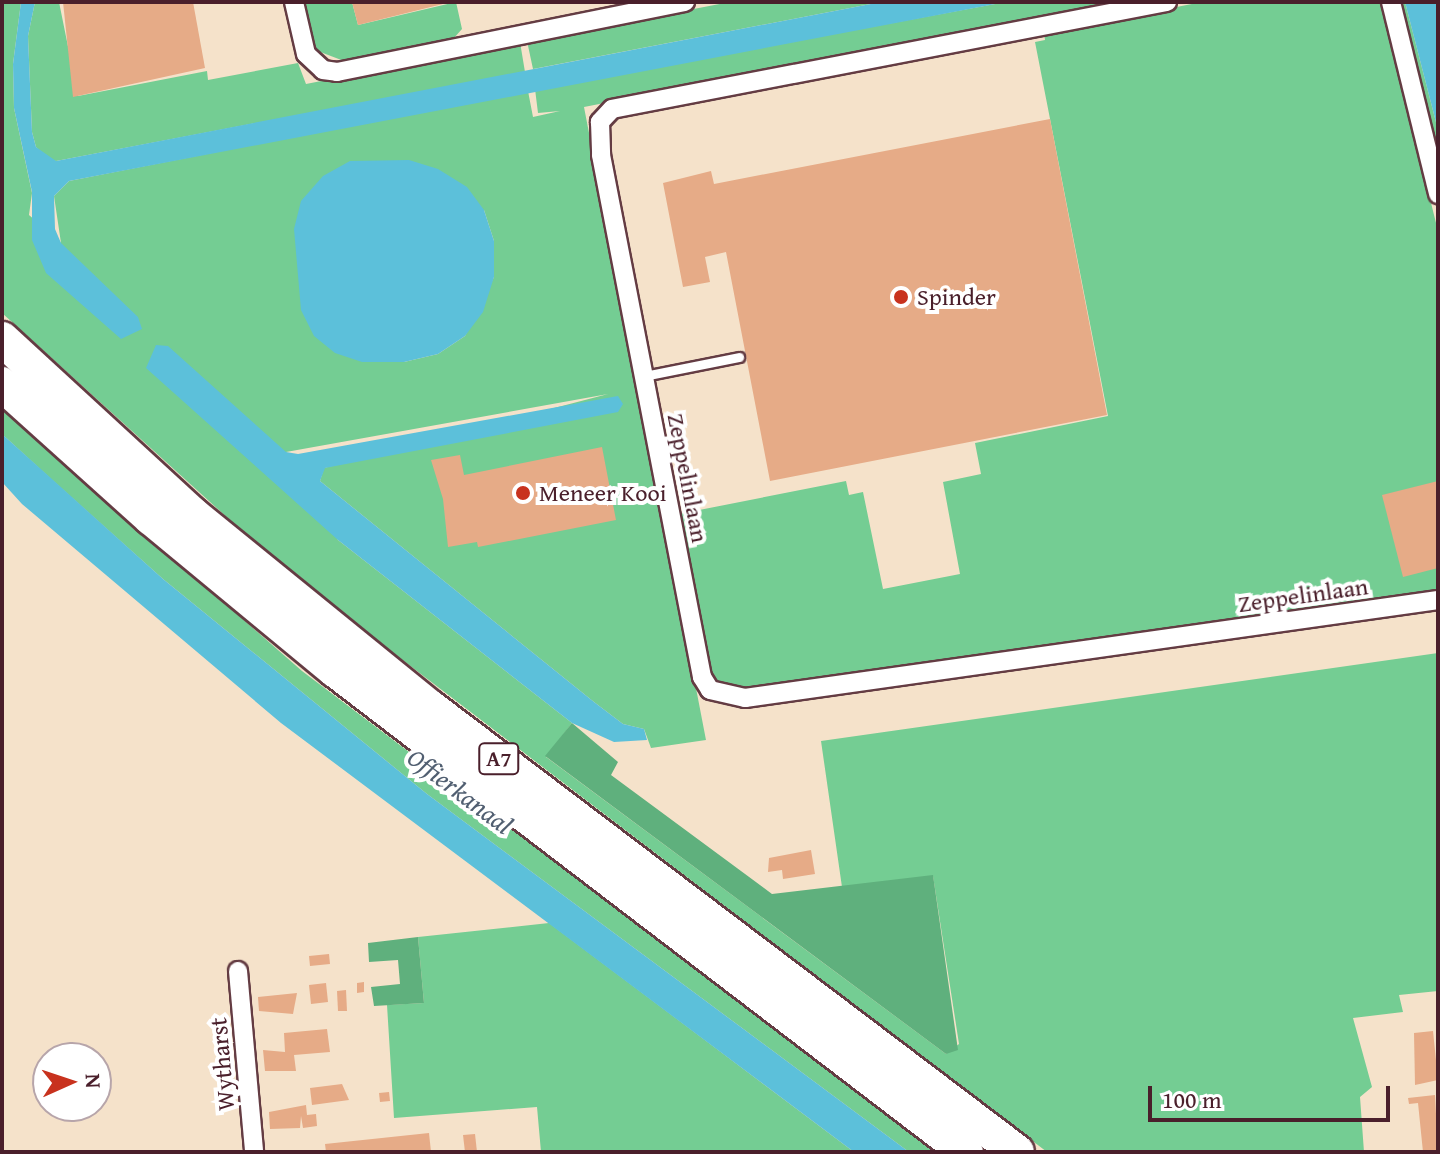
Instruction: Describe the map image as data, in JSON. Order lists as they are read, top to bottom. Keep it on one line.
{"streets":{"highway":["A7"],"street":["Zeppelinlaan","Wytharst"]},"water":["Offierkanaal"],"places":["Spinder","Meneer Kooi"],"scale_bar":"100 m","north":"right"}
